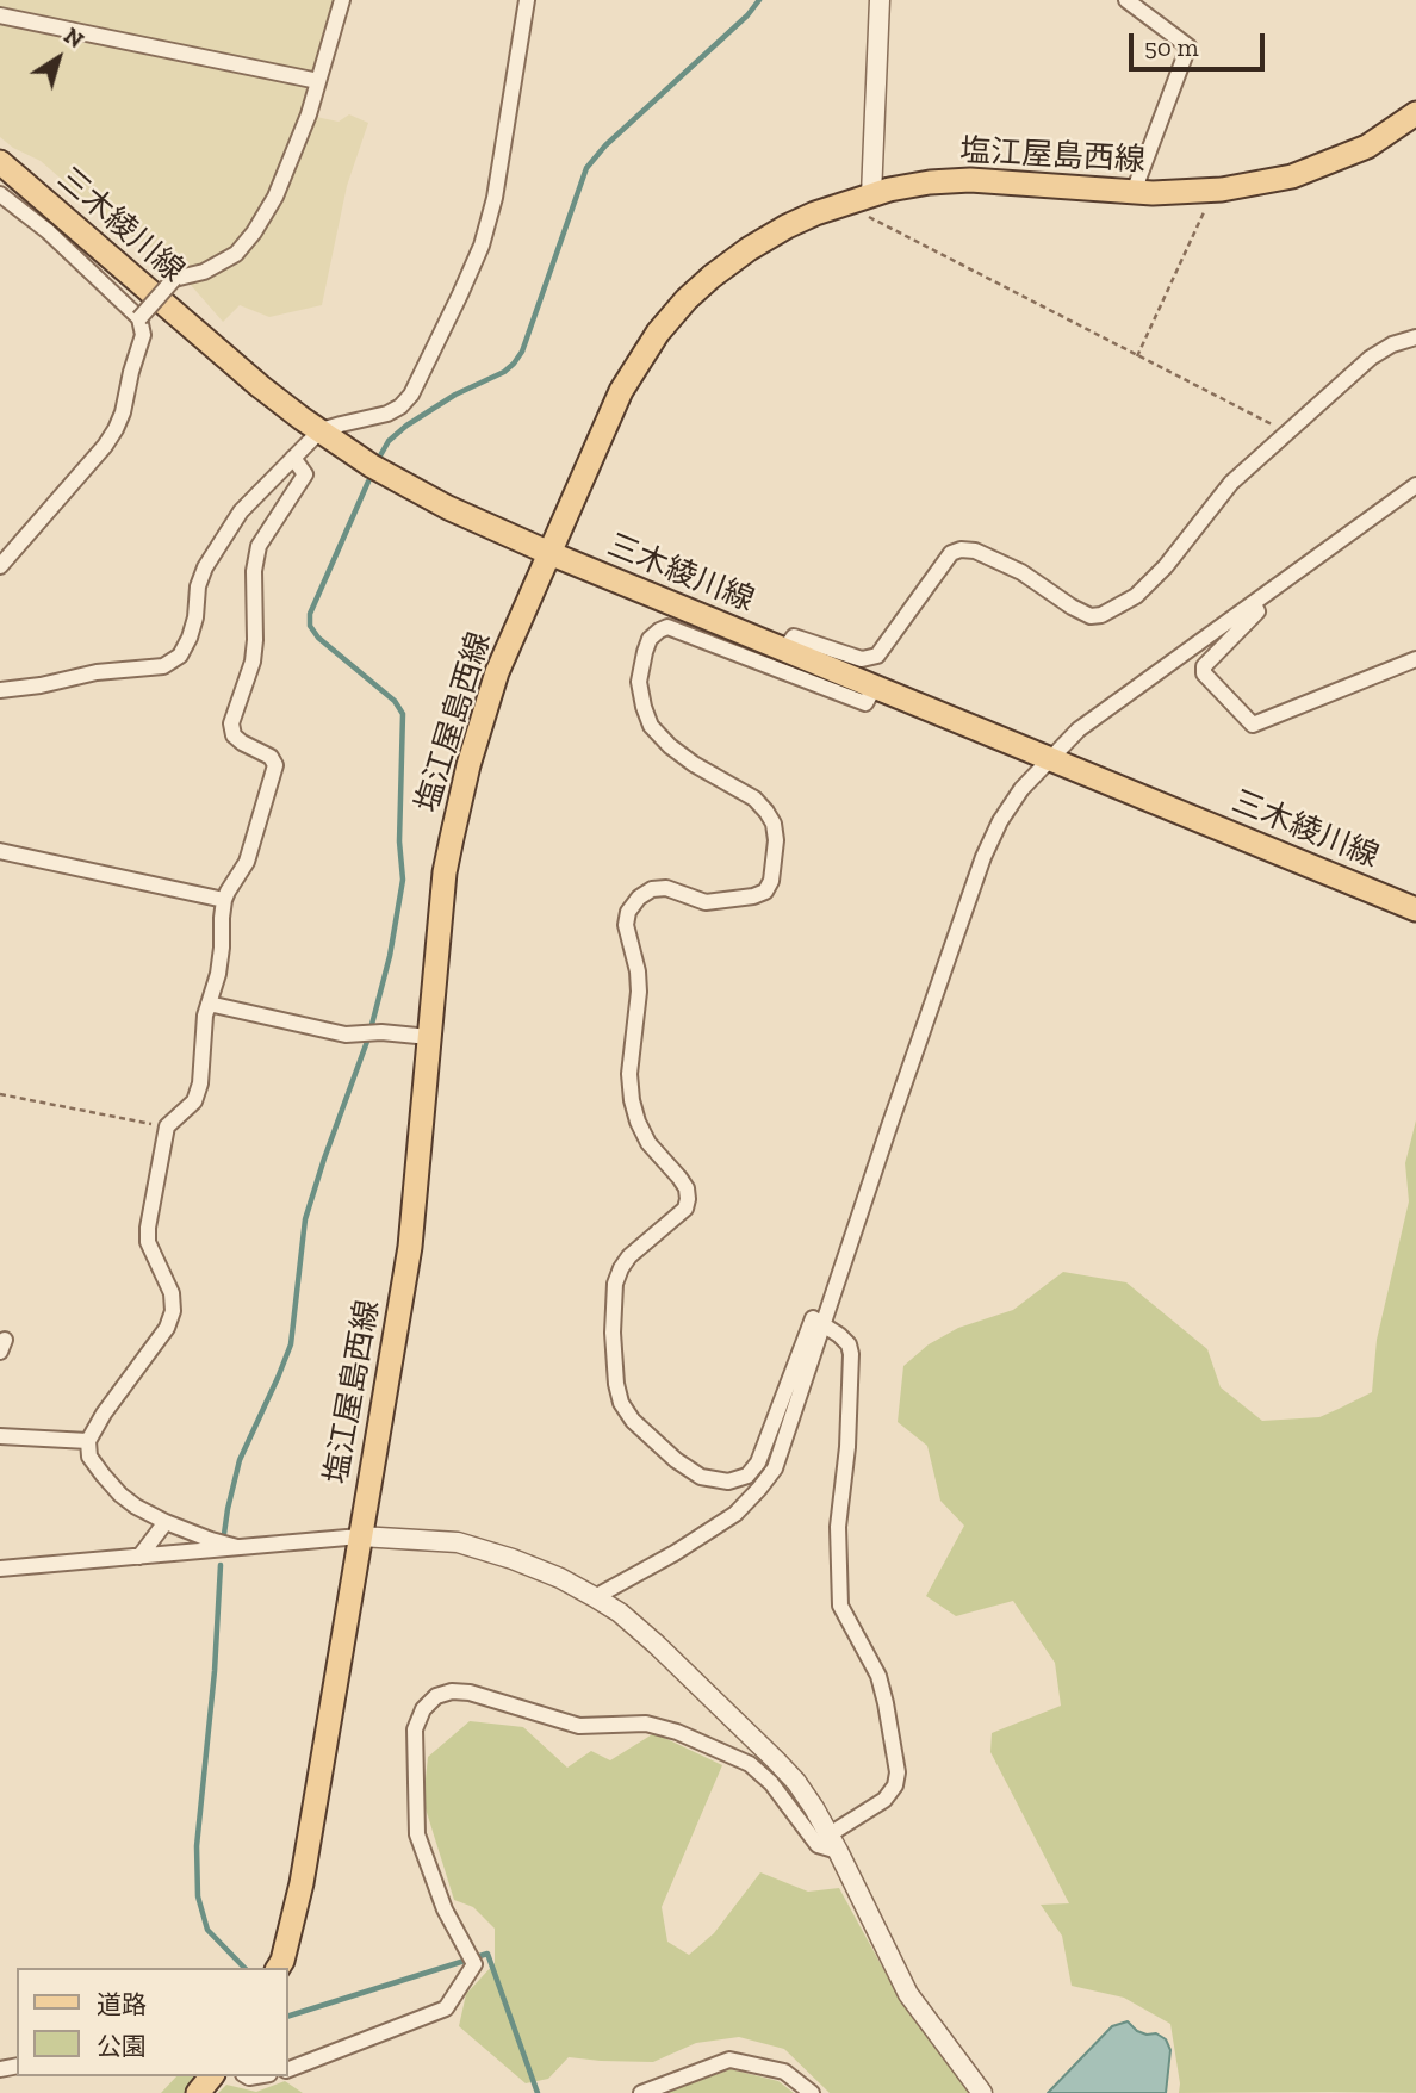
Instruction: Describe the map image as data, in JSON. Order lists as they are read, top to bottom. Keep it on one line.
{"streets":{"main road":["塩江屋島西線","三木綾川線"]},"crossings":[["塩江屋島西線","三木綾川線"]],"legend":["道路","公園"],"scale_bar":"50 m","north":"top right"}
